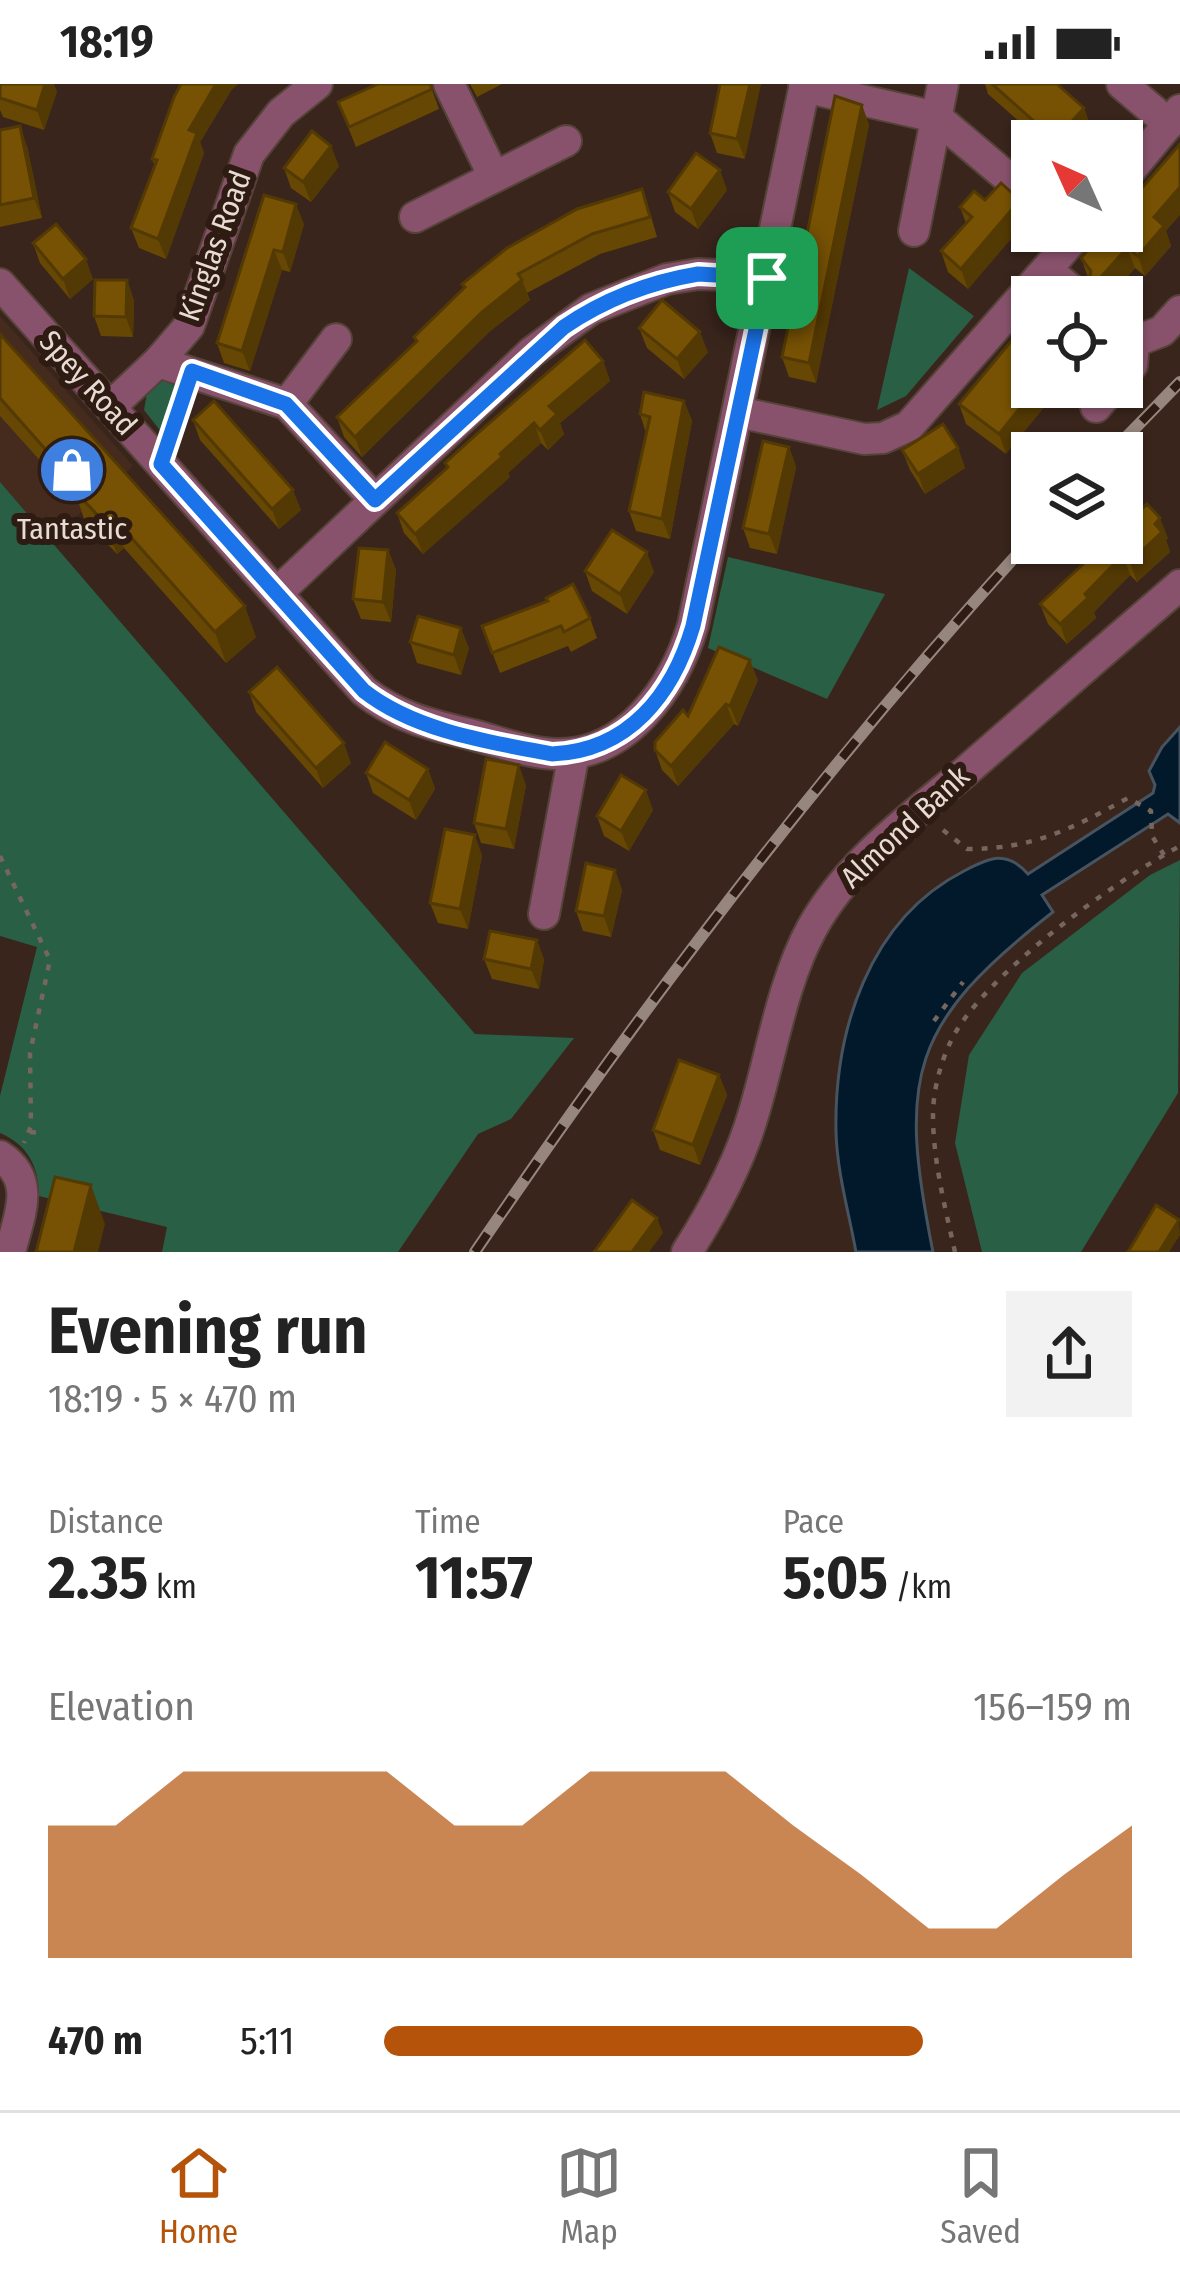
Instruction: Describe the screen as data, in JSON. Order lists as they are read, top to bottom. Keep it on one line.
{"streets":{"street":["Kinglas Road","Spey Road","Almond Bank"]},"crossings":[["Kinglas Road","Spey Road"]],"places":{"shop":["Tantastic"]},"north":"top left","page":{"status":"18:19","heading":["Evening run","18:19 · 5 × 470 m"],"stats":[["Distance","2.35 km"],["Time","11:57"],["Pace","5:05 /km"]],"chart":["Elevation","156–159 m"],"list":[{"name":"470 m","note":"5:11"}],"tabs":["Home","Map","Saved"]}}
